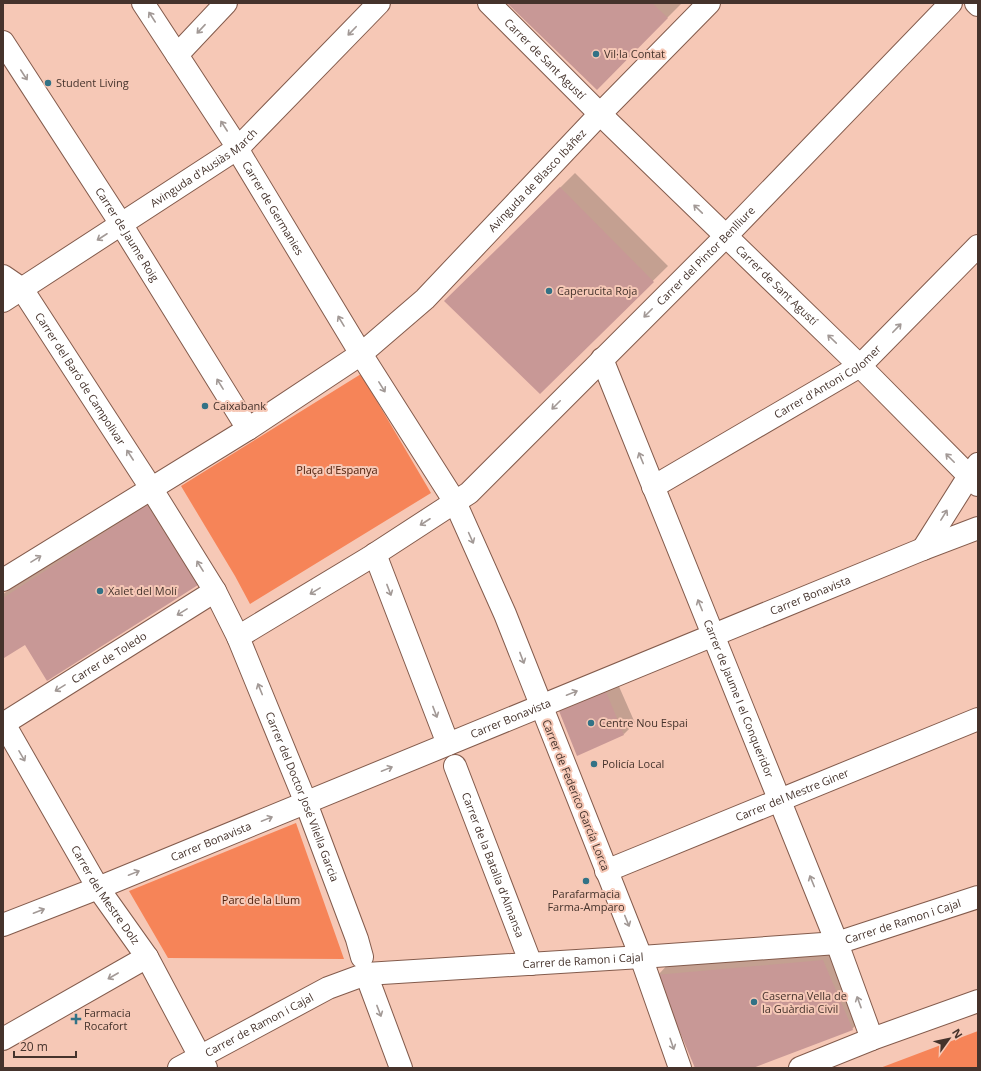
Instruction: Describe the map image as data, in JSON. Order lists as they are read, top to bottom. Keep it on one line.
{"streets":{"street":["Carrer de Sant Agustí","Avinguda d'Ausiàs March","Avinguda de Blasco Ibáñez","Carrer de Germanies","Carrer de Jaume Roig","Carrer del Pintor Benlliure","Carrer del Baró de Campolivar","Carrer d'Antoni Colomer","Carrer Bonavista","Carrer de Toledo","Carrer de Jaume I el Conqueridor","Carrer del Mestre Giner","Carrer de Federico García Lorca","Carrer del Doctor José Vilella Garcia","Carrer de la Batalla d'Almansa","Carrer del Mestre Dolz","Carrer de Ramon i Cajal"]},"crossings":[["Carrer de Sant Agustí","Avinguda de Blasco Ibáñez"],["Carrer de Sant Agustí","Carrer del Pintor Benlliure"],["Carrer de Sant Agustí","Carrer d'Antoni Colomer"],["Avinguda d'Ausiàs March","Carrer de Germanies"],["Avinguda d'Ausiàs March","Carrer de Jaume Roig"],["Avinguda d'Ausiàs March","Carrer del Baró de Campolivar"],["Avinguda de Blasco Ibáñez","Carrer de Germanies"],["Carrer del Pintor Benlliure","Carrer de Jaume I el Conqueridor"],["Carrer del Pintor Benlliure","Carrer de Federico García Lorca"],["Carrer d'Antoni Colomer","Carrer de Jaume I el Conqueridor"],["Carrer Bonavista","Carrer de Jaume I el Conqueridor"],["Carrer Bonavista","Carrer de Federico García Lorca"],["Carrer Bonavista","Carrer del Doctor José Vilella Garcia"],["Carrer Bonavista","Carrer del Mestre Dolz"],["Carrer de Toledo","Carrer del Mestre Dolz"],["Carrer de Jaume I el Conqueridor","Carrer del Mestre Giner"],["Carrer de Jaume I el Conqueridor","Carrer de Ramon i Cajal"],["Carrer del Mestre Giner","Carrer de Federico García Lorca"],["Carrer de Federico García Lorca","Carrer de Ramon i Cajal"],["Carrer del Doctor José Vilella Garcia","Carrer de Ramon i Cajal"],["Carrer de la Batalla d'Almansa","Carrer de Ramon i Cajal"],["Carrer del Mestre Dolz","Carrer de Ramon i Cajal"]],"one_way":["Carrer de Sant Agustí","Avinguda d'Ausiàs March","Carrer de Germanies","Carrer del Pintor Benlliure","Carrer del Baró de Campolivar","Carrer d'Antoni Colomer","Carrer de Jaume I el Conqueridor","Carrer del Mestre Dolz"],"parks":["Plaça d'Espanya","Parc de la Llum"],"places":{"other":["Vil·la Contat","Student Living","Caperucita Roja","Caixabank","Xalet del Molí","Centre Nou Espai","Policía Local","Parafarmacia Farma-Amparo","Caserna Vella de la Guàrdia Civil"],"health":["Farmacia Rocafort"]},"scale_bar":"20 m","north":"top right"}
